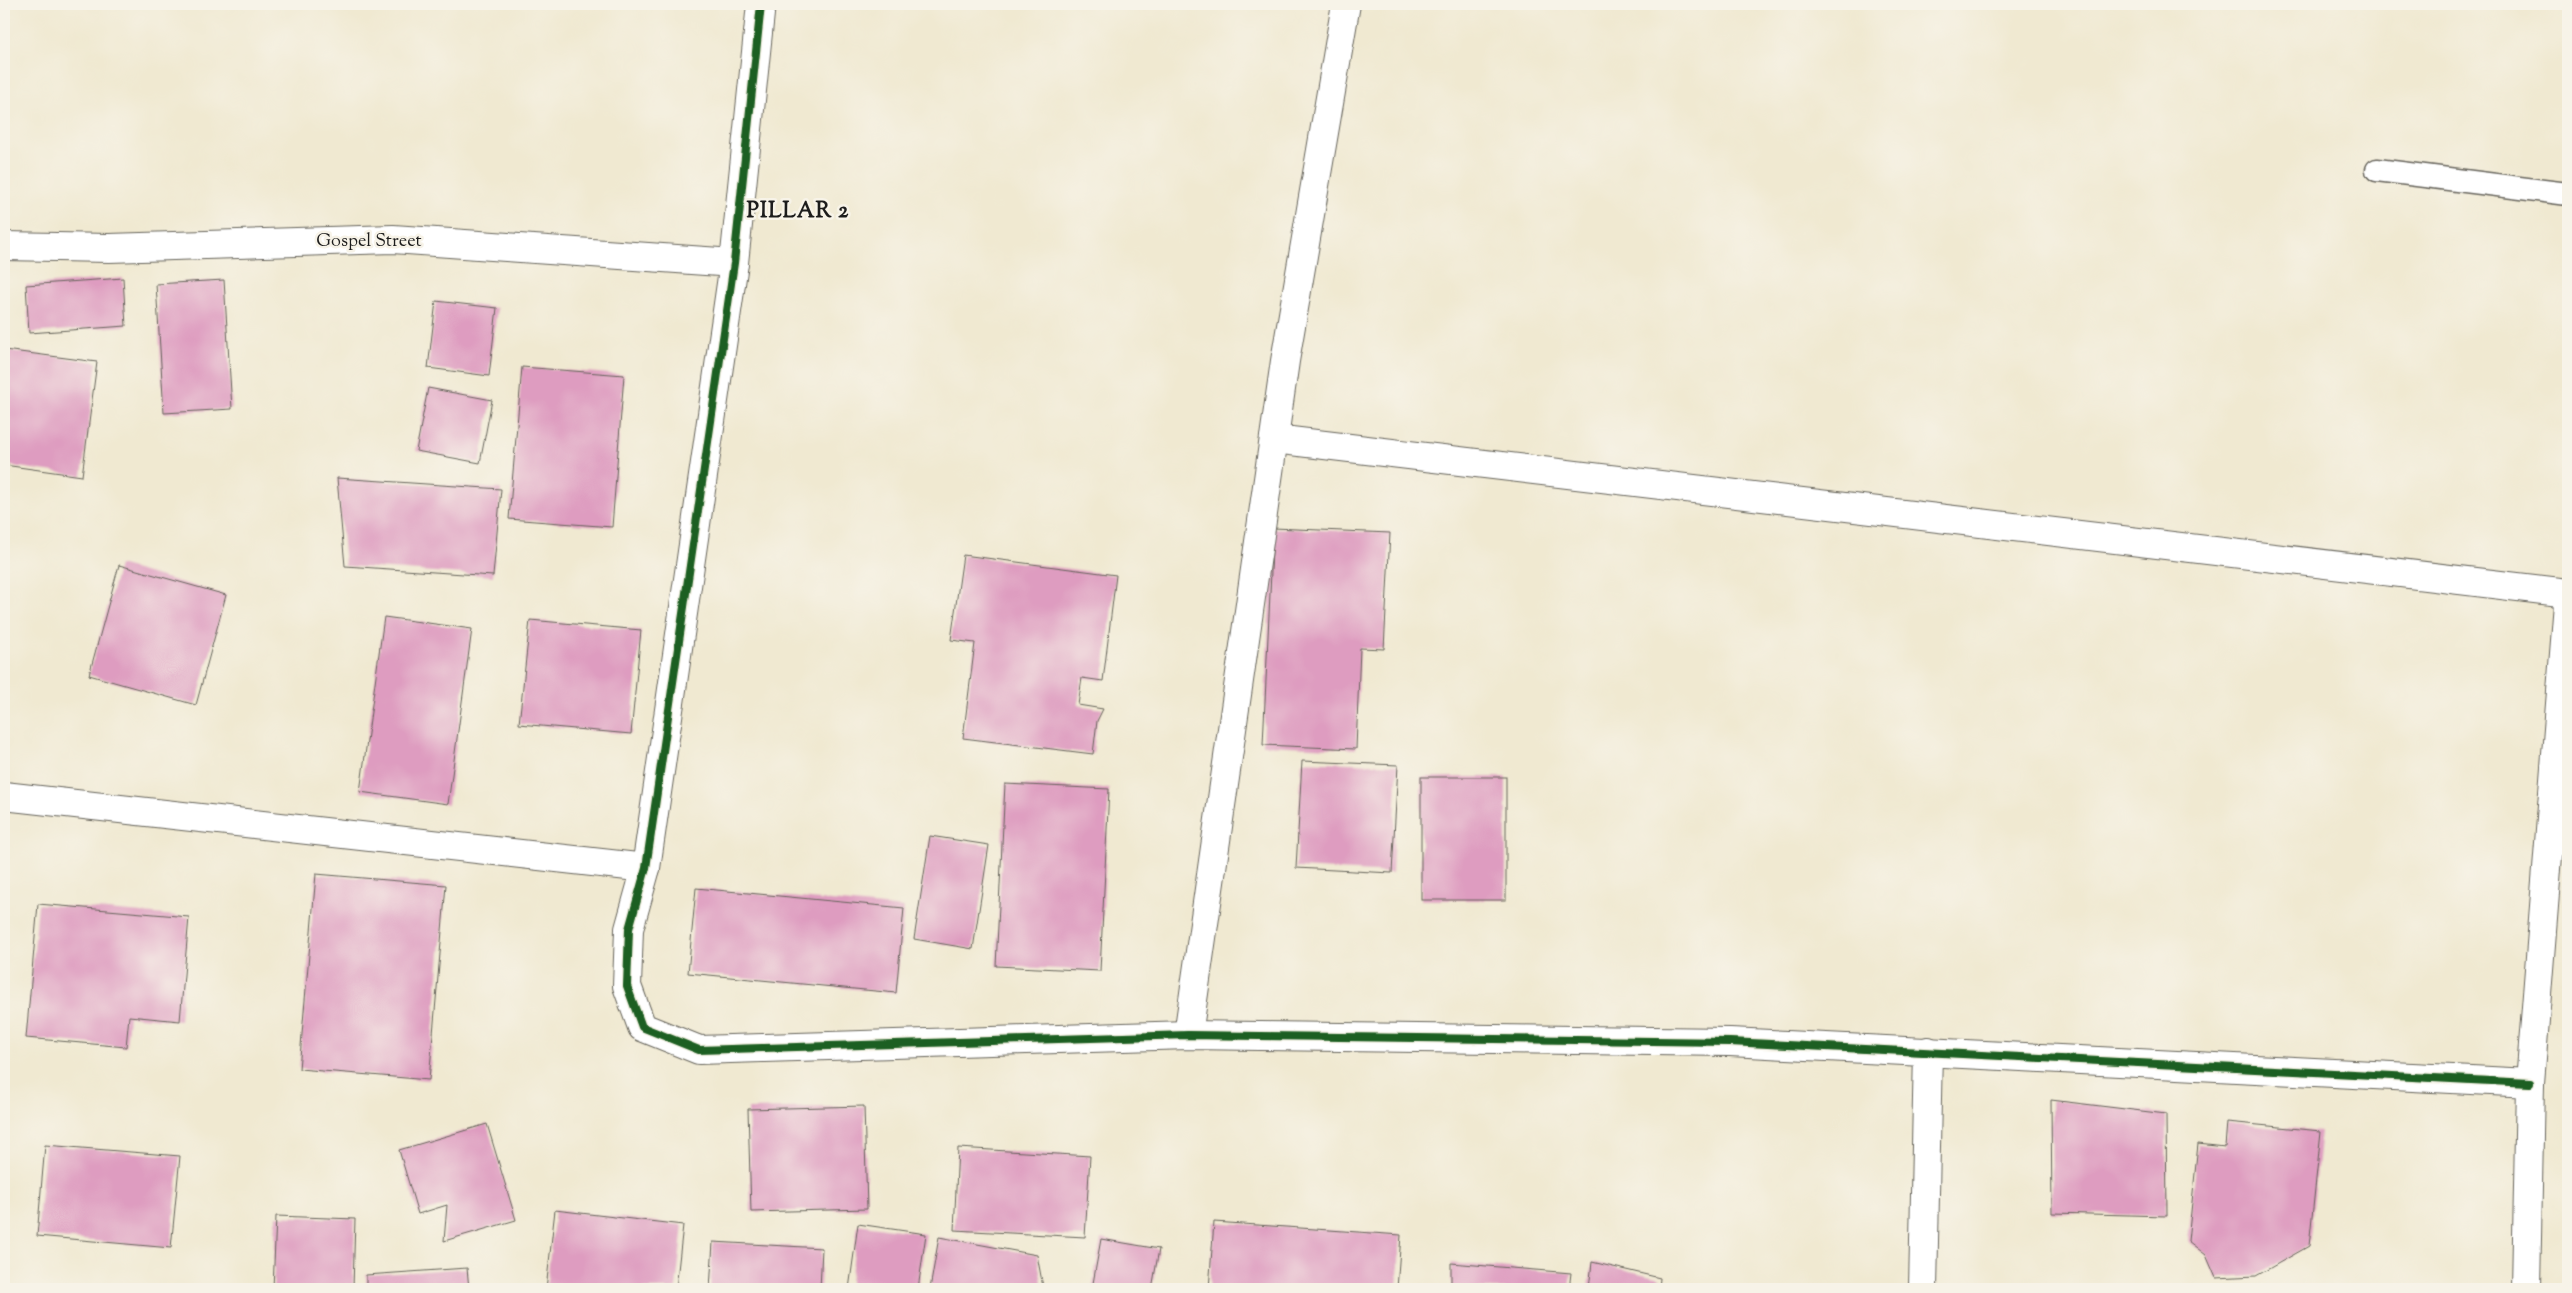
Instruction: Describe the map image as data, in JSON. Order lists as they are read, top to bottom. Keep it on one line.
{"streets":{"street":["Gospel Street"]},"districts":["PILLAR 2"]}
